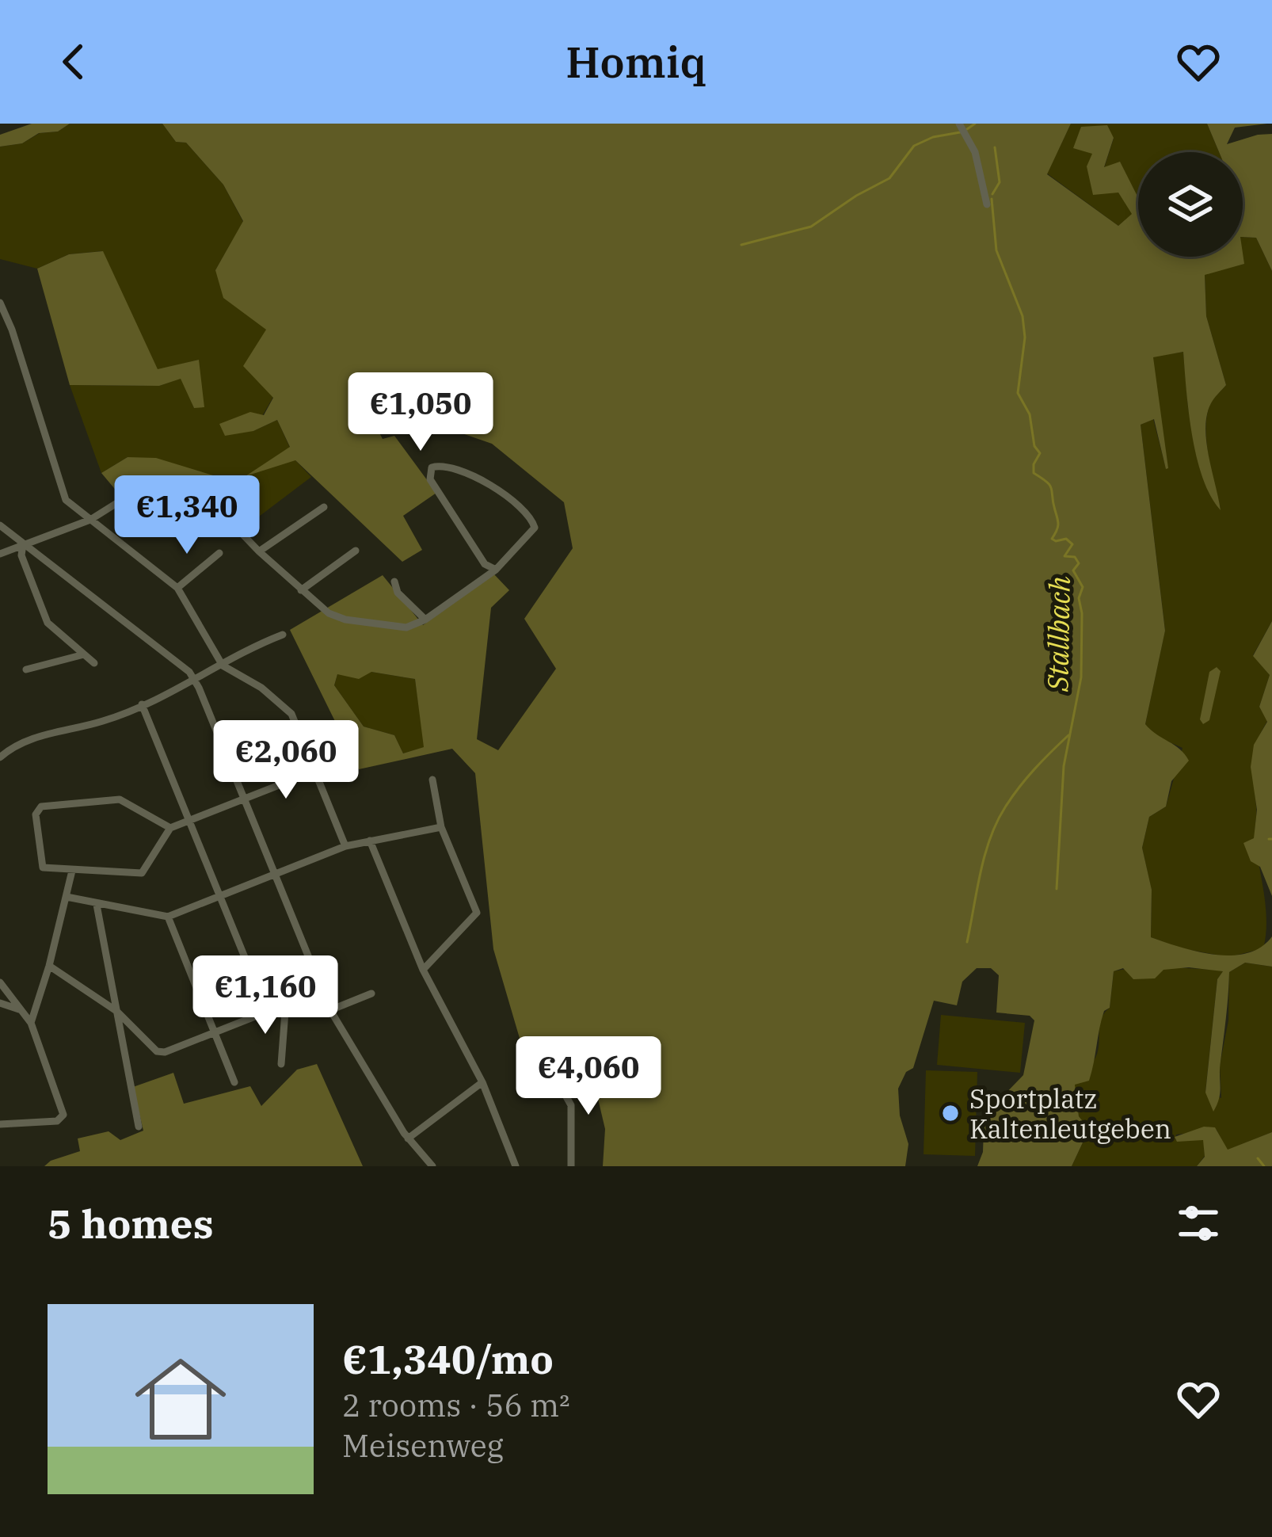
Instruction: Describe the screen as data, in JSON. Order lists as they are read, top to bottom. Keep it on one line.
{"water":["Stallbach"],"places":["Sportplatz Kaltenleutgeben"],"page":{"header":"Homiq","price":["€1,050","€1,340","€2,060","€1,160","€4,060"],"heading":"5 homes","list":[{"name":"€1,340/mo","note":"2 rooms · 56 m² · Meisenweg"}]}}
